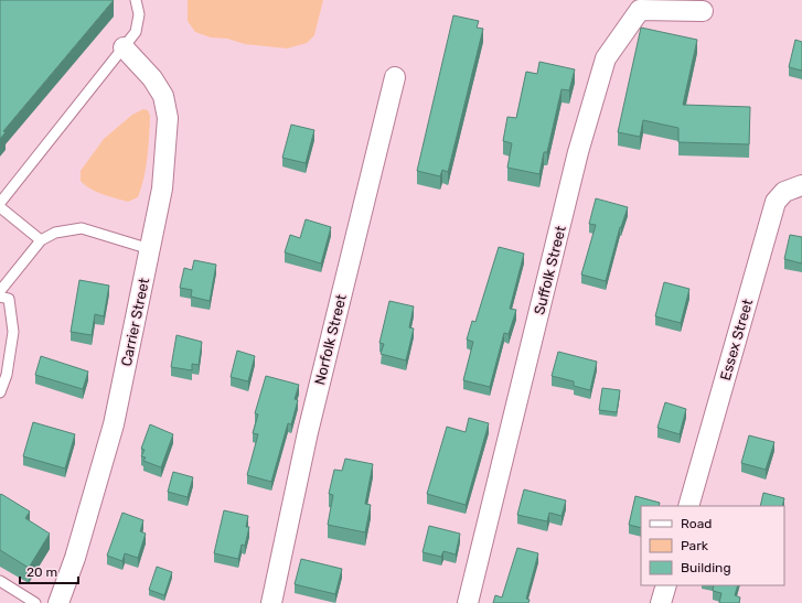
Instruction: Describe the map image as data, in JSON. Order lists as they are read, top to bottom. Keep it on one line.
{"streets":{"street":["Suffolk Street","Carrier Street","Norfolk Street","Essex Street"]},"legend":["Road","Park","Building"],"scale_bar":"20 m"}
